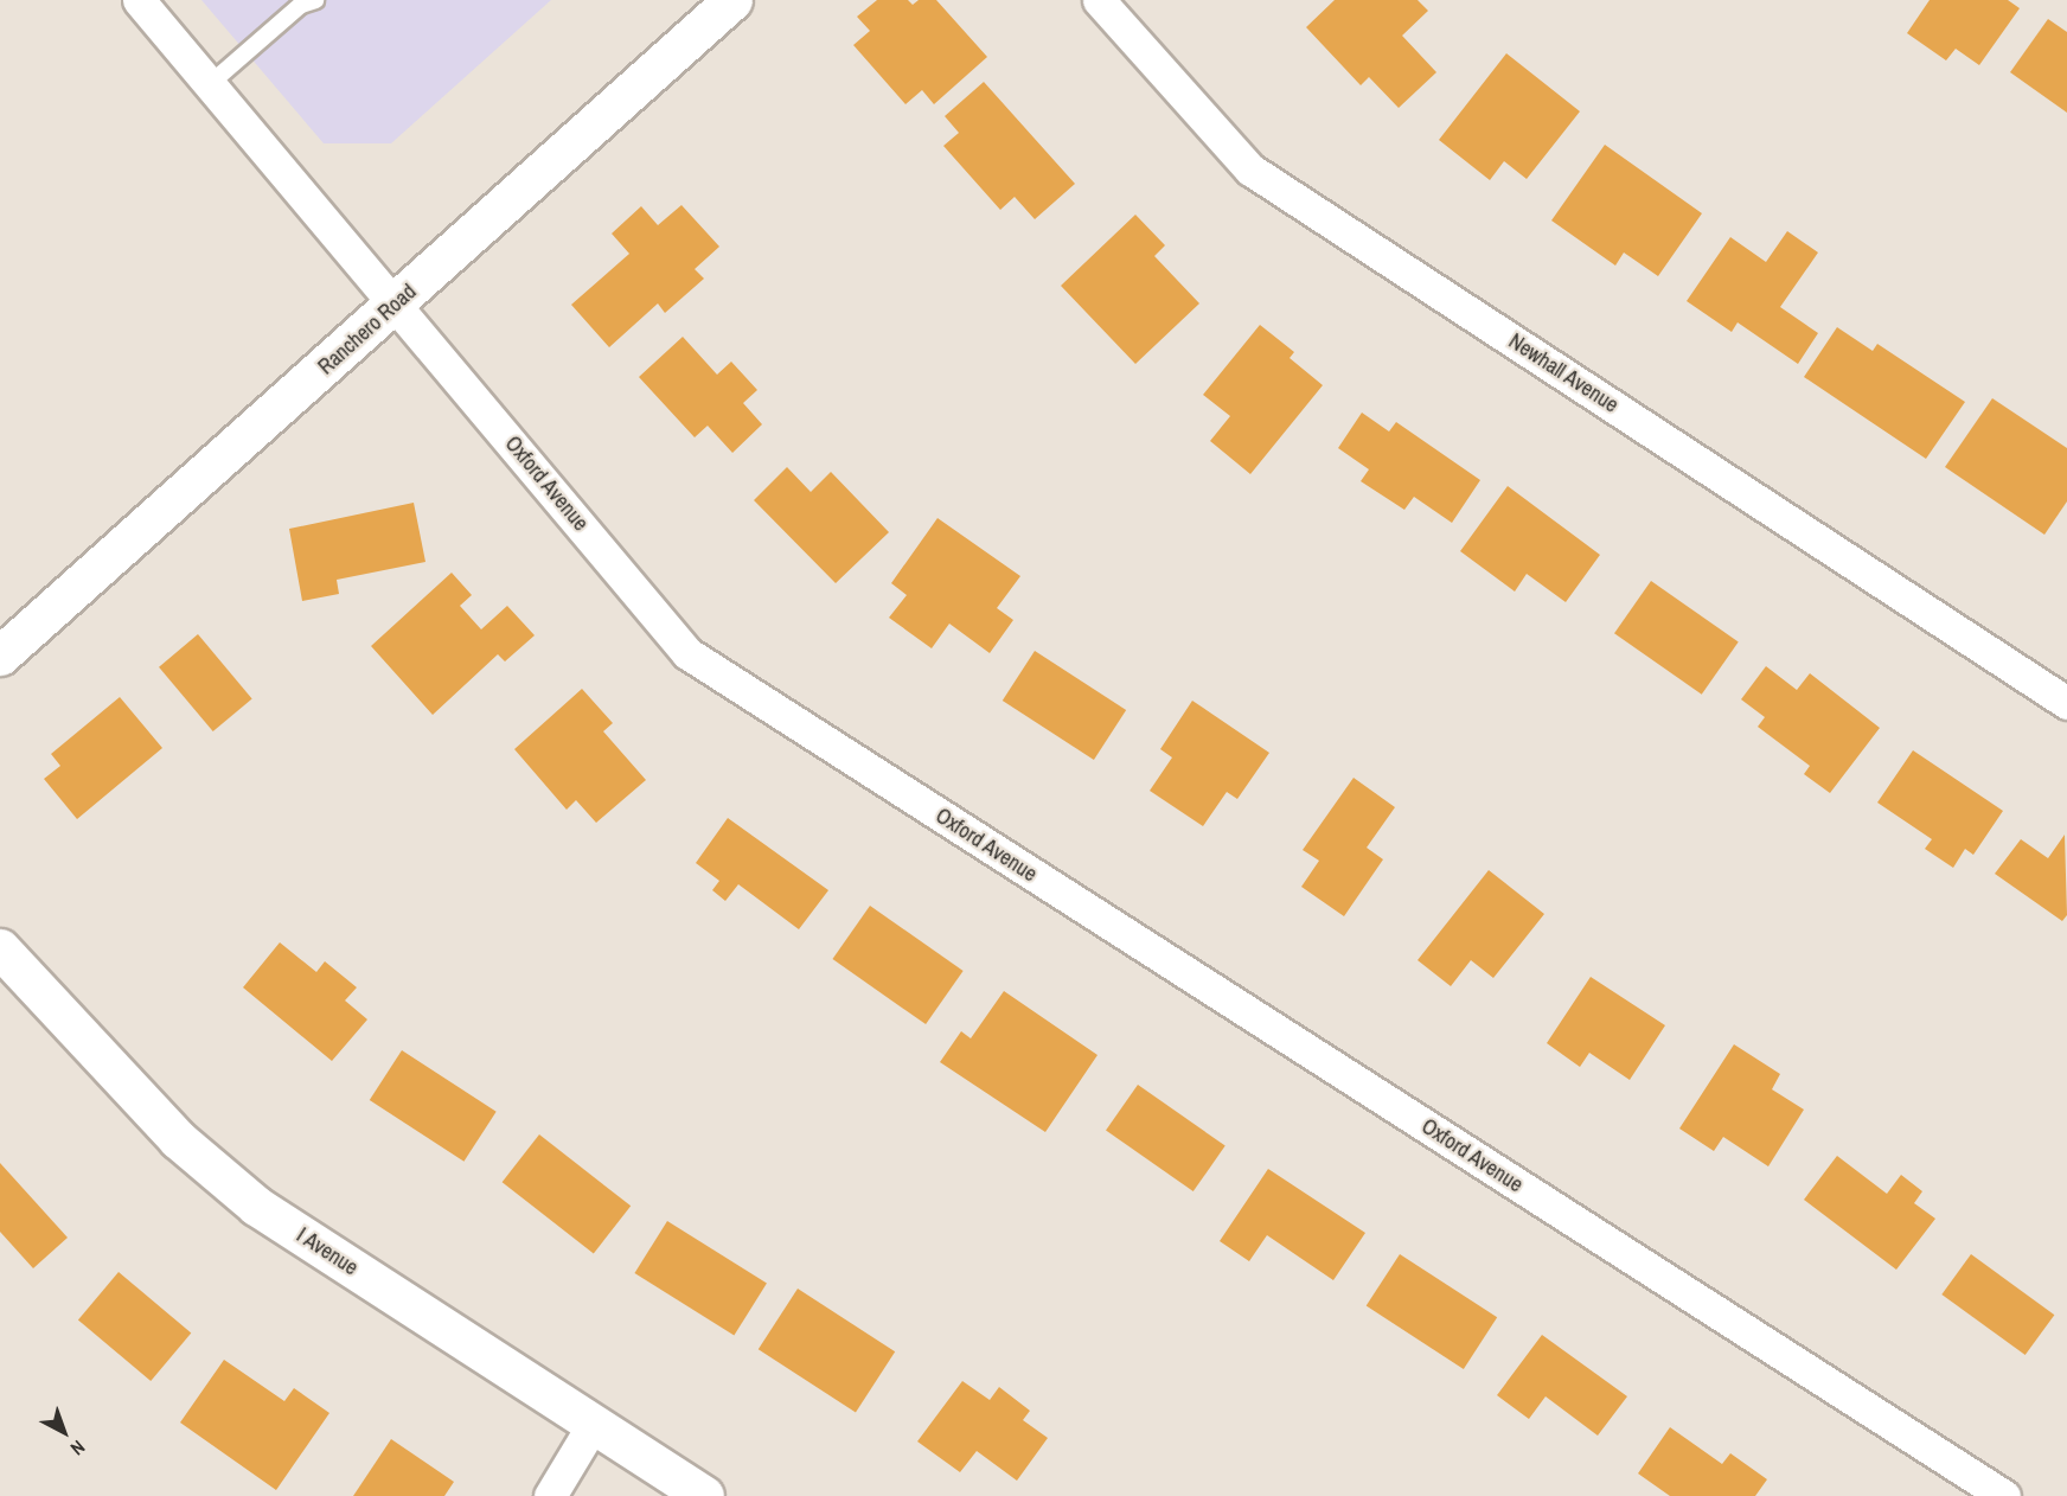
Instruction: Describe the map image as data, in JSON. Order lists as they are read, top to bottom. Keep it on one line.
{"streets":{"main road":["Ranchero Road","I Avenue"],"street":["Newhall Avenue","Oxford Avenue"]},"crossings":[["Ranchero Road","Oxford Avenue"]],"north":"bottom right"}
